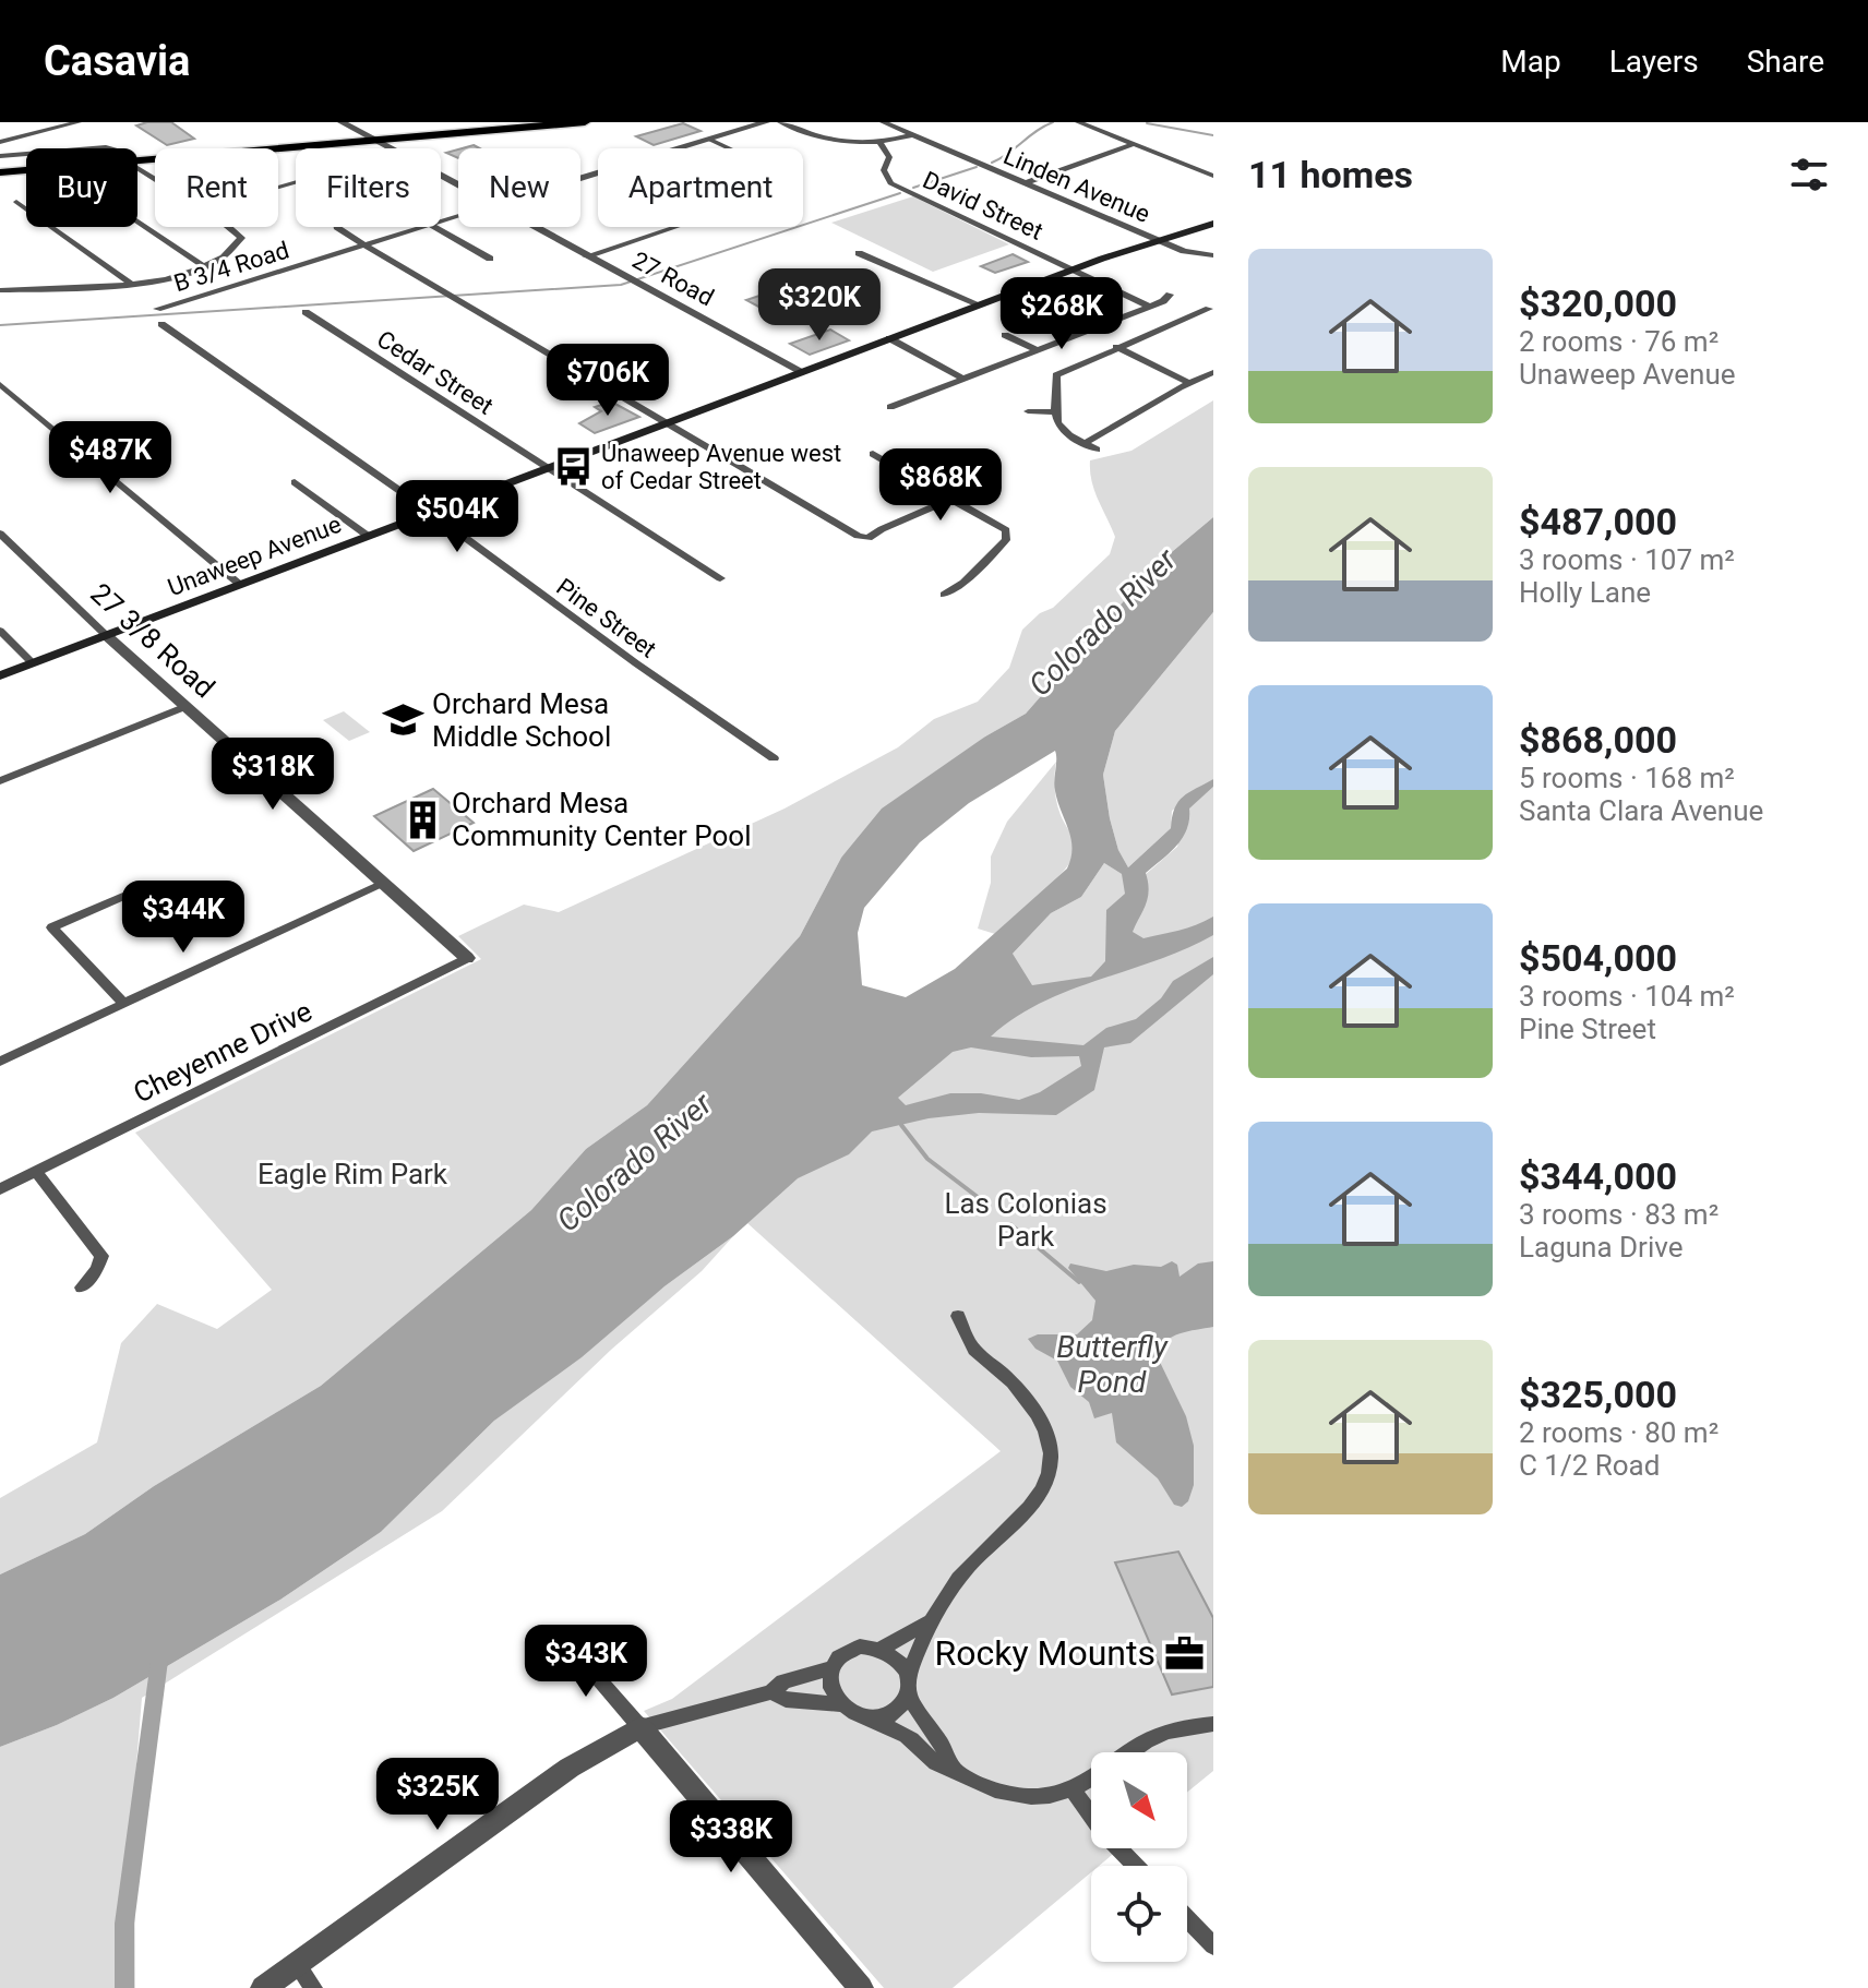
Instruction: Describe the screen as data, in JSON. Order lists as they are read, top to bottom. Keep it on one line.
{"streets":{"main road":["Unaweep Avenue"],"street":["Linden Avenue","David Street","B 3/4 Road","27 Road","Cedar Street","Pine Street","27 3/8 Road","Cheyenne Drive"]},"crossings":[["Linden Avenue","Unaweep Avenue"],["David Street","Unaweep Avenue"],["27 Road","Unaweep Avenue"],["Cedar Street","Unaweep Avenue"],["Unaweep Avenue","Pine Street"],["Unaweep Avenue","27 3/8 Road"],["27 3/8 Road","Cheyenne Drive"]],"water":["Colorado River","Butterfly Pond"],"parks":["Eagle Rim Park","Las Colonias Park"],"places":{"bus stop":["Unaweep Avenue west of Cedar Street"],"school or university":["Orchard Mesa Middle School"],"building":["Orchard Mesa Community Center Pool"],"office":["Rocky Mounts"]},"north":"bottom right","page":{"header":"Casavia","nav":["Map","Layers","Share"],"heading":"11 homes","chip":["Buy","Rent","Filters","New","Apartment"],"list":[{"name":"$320,000","note":"2 rooms · 76 m² · Unaweep Avenue"},{"name":"$487,000","note":"3 rooms · 107 m² · Holly Lane"},{"name":"$868,000","note":"5 rooms · 168 m² · Santa Clara Avenue"},{"name":"$504,000","note":"3 rooms · 104 m² · Pine Street"},{"name":"$344,000","note":"3 rooms · 83 m² · Laguna Drive"},{"name":"$325,000","note":"2 rooms · 80 m² · C 1/2 Road"}],"price":["$320K","$268K","$706K","$487K","$868K","$504K","$318K","$344K","$343K","$325K","$338K"]}}
